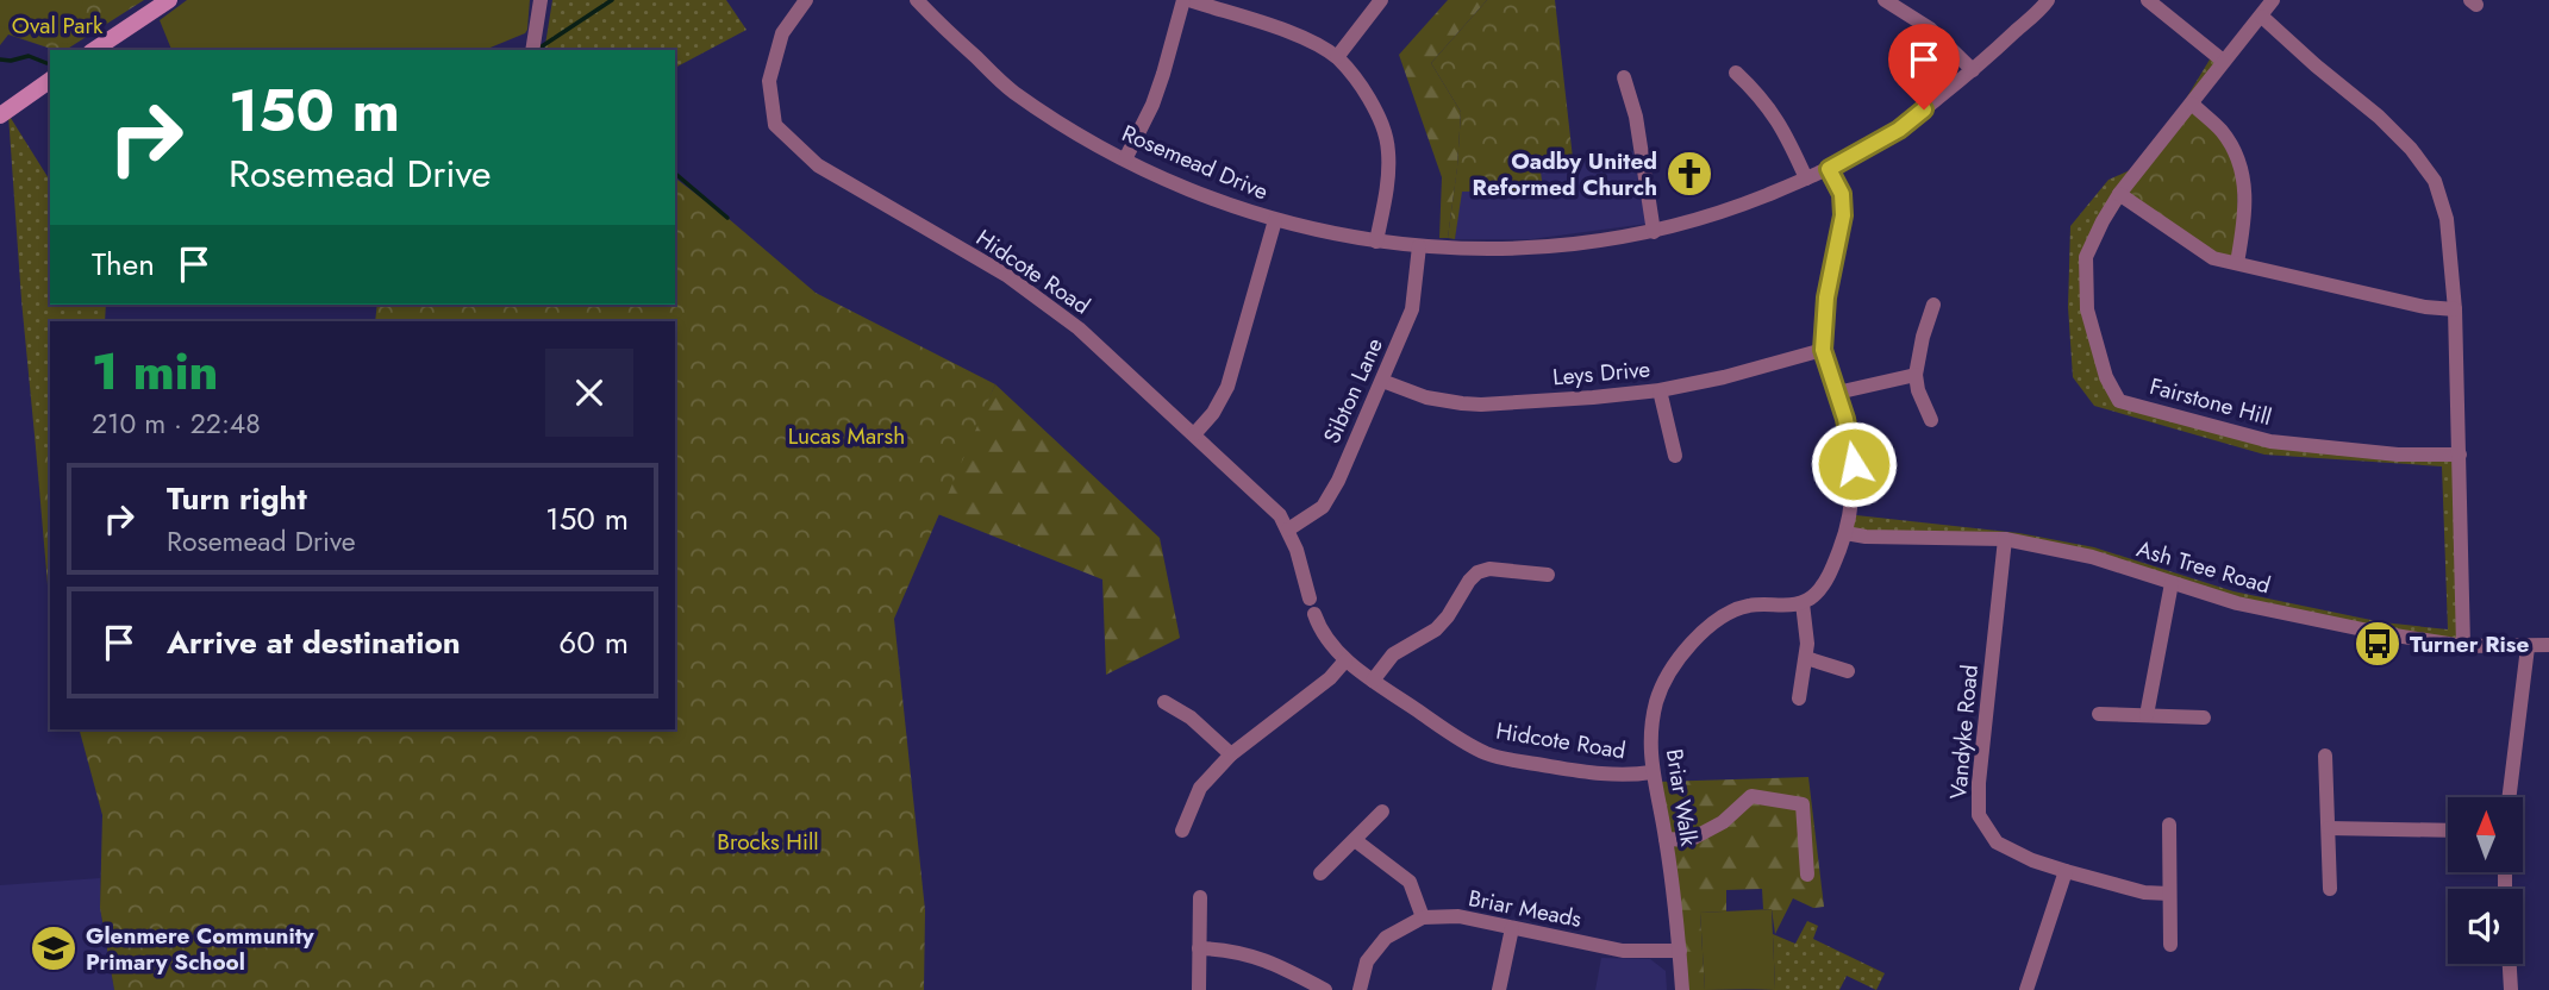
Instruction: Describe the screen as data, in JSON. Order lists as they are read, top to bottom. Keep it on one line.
{"streets":{"street":["Rosemead Drive","Hidcote Road","Leys Drive","Sibton Lane","Fairstone Hill","Ash Tree Road","Vandyke Road","Briar Walk","Briar Meads"]},"crossings":[["Rosemead Drive","Sibton Lane"],["Hidcote Road","Sibton Lane"],["Hidcote Road","Briar Walk"],["Leys Drive","Sibton Lane"],["Ash Tree Road","Vandyke Road"],["Briar Walk","Briar Meads"]],"parks":["Oval Park","Lucas Marsh","Brocks Hill"],"places":{"church":["Oadby United Reformed Church"],"bus stop":["Turner Rise"],"school or university":["Glenmere Community Primary School"]},"north":"top","page":{"turn":["150 m","Rosemead Drive"],"then":"Then","heading":["1 min","210 m · 22:48"],"list":[{"name":"Turn right","note":"Rosemead Drive","value":"150 m"},{"name":"Arrive at destination","value":"60 m"}]}}
